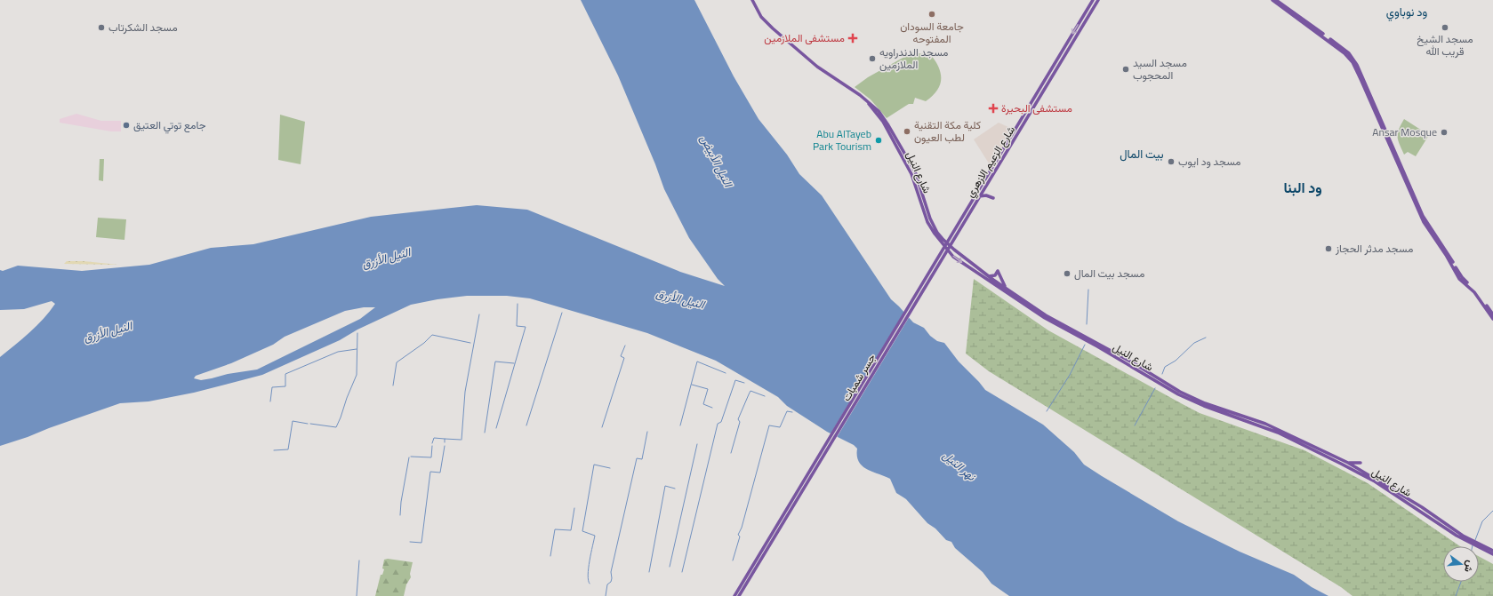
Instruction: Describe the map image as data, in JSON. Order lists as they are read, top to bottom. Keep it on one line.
{"streets":{"main road":["شارع الزعيم الازهري","شارع النيل","جسر شمبات"]},"crossings":[["شارع الزعيم الازهري","جسر شمبات"]],"districts":["ود نوباوي","بيت المال","ود البنا"],"water":["النيل الأبيض","النيل الأزرق","نهر النيل"],"places":{"other":["جامعة السودان المفتوحه","مسجد الشكرتاب","مسجد الشيخ قريب الله","مسجد الدندراويه الملازمين","مسجد السيد المحجوب","جامع توتي العتيق","كلية مكة التقنية لطب العيون","Ansar Mosque","Abu AlTayeb Park Tourism","مسجد ود ايوب","مسجد مدثر الحجاز","مسجد بيت المال"],"health":["مستشفى الملازمين","مستشفى البحيرة"]},"north":"right"}
